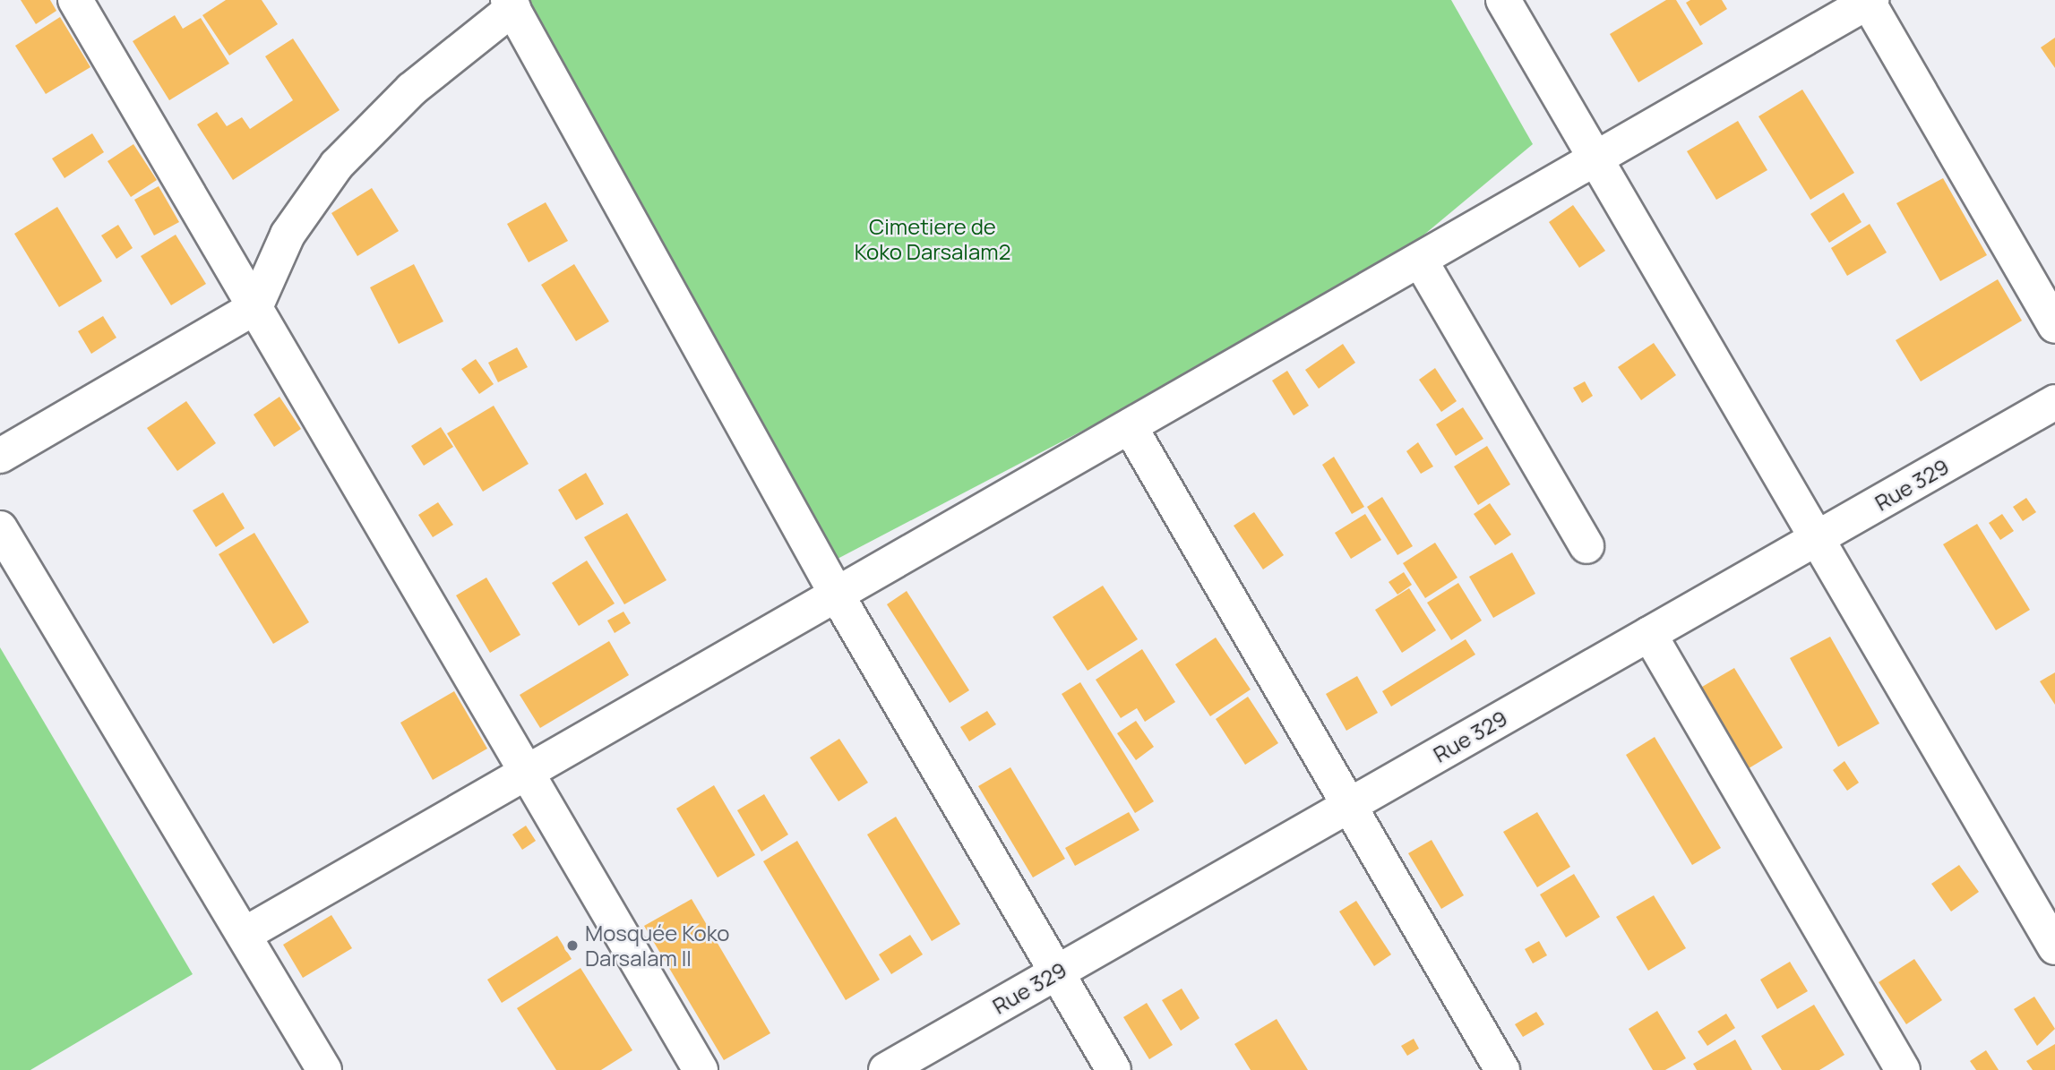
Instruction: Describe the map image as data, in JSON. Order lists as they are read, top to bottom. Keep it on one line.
{"streets":{"street":["Rue 329"]},"parks":["Cimetiere de Koko Darsalam2"],"places":["Mosquée Koko Darsalam II"]}
